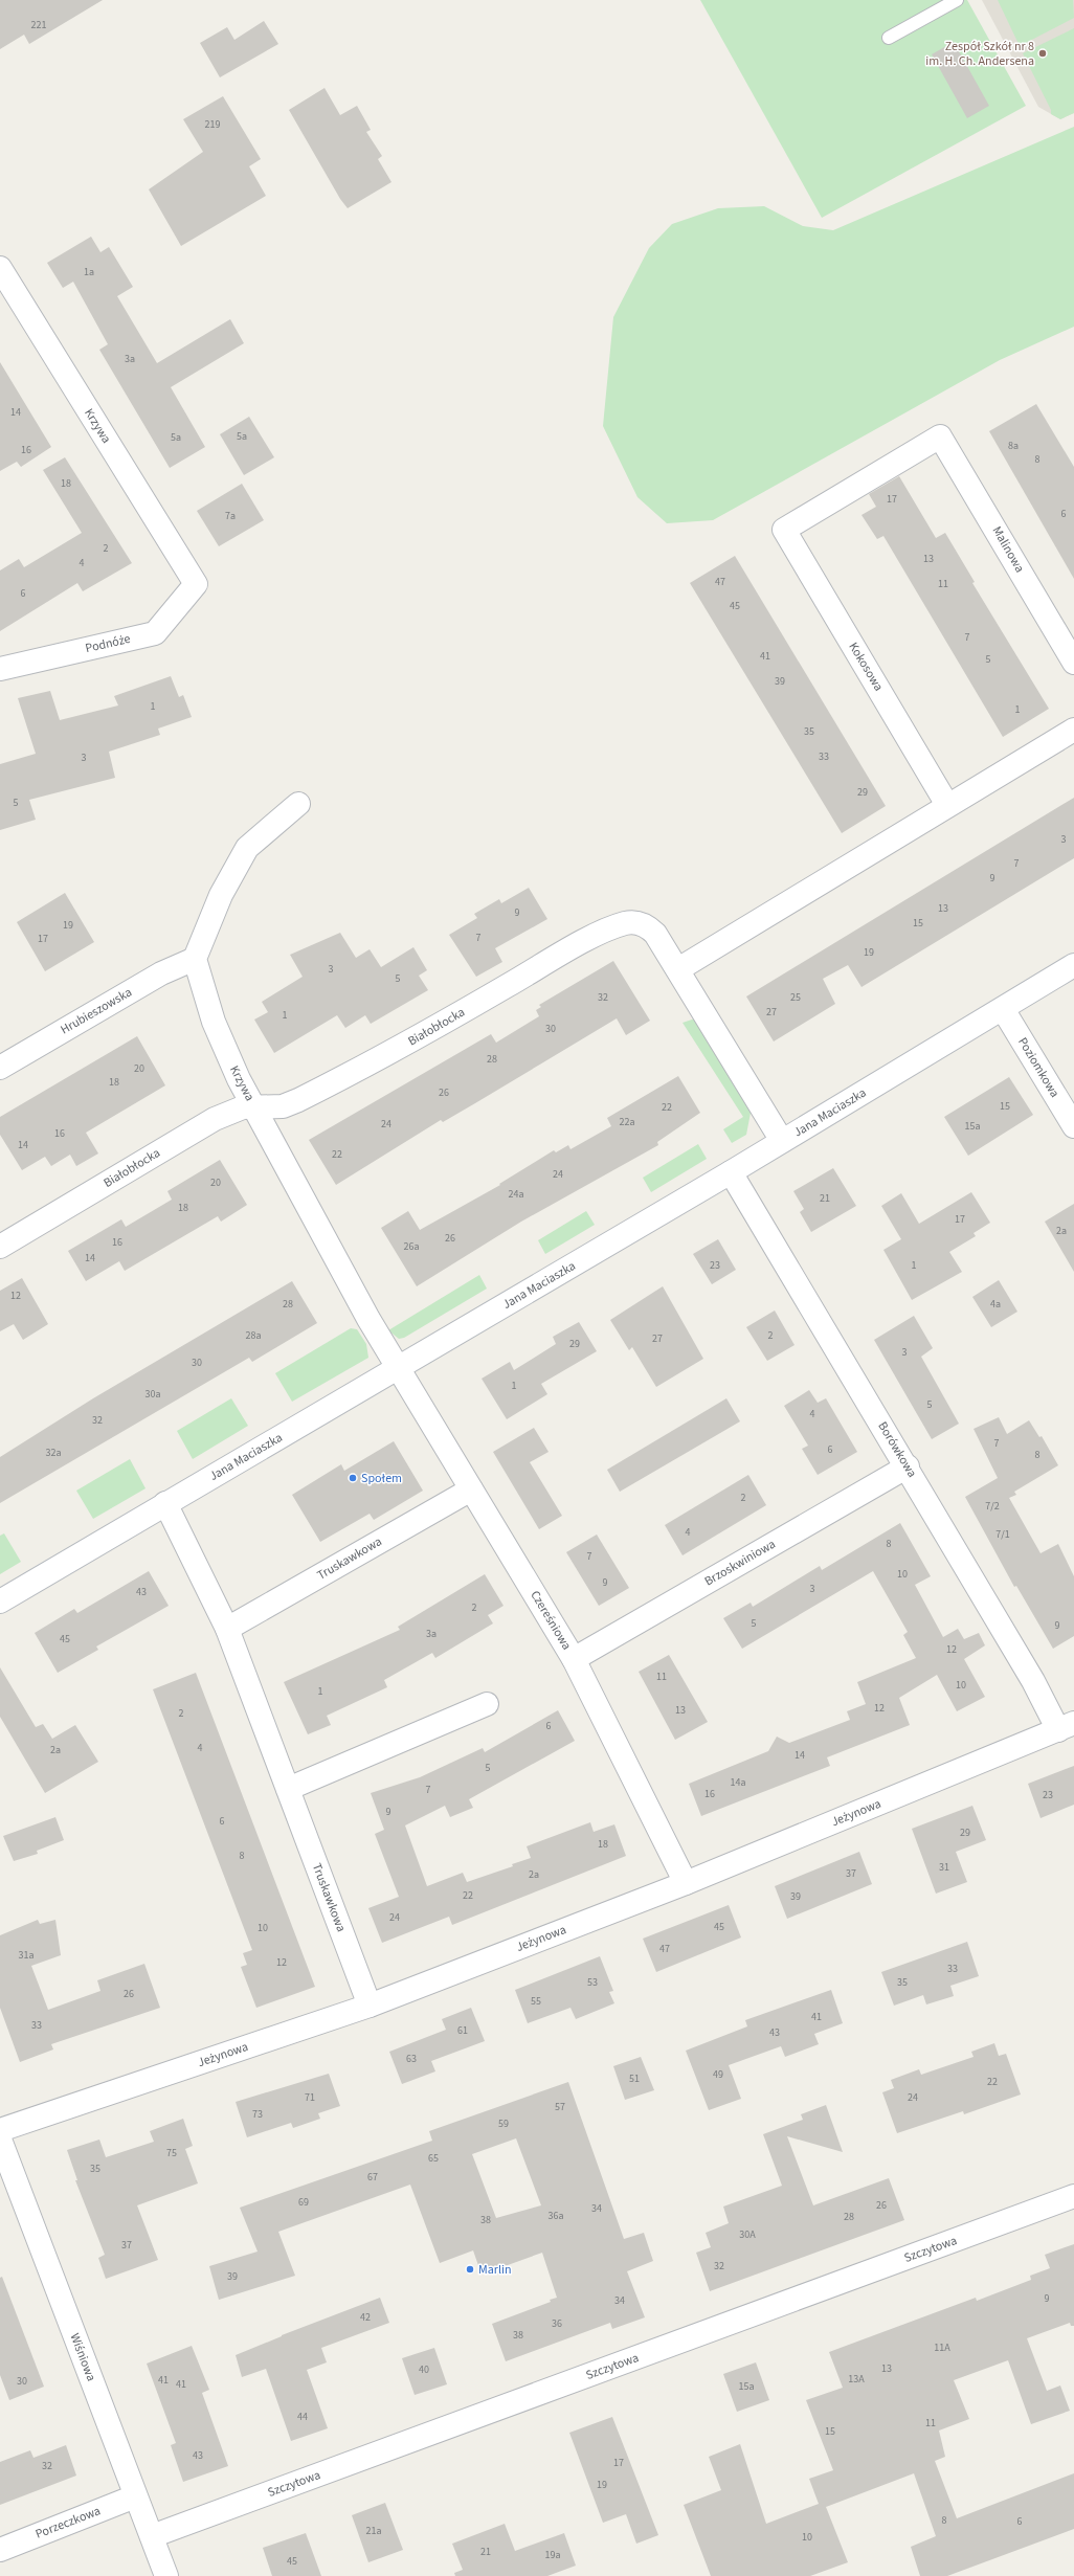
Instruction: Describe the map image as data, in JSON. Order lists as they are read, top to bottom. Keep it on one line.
{"streets":{"street":["Krzywa","Malinowa","Podnóże","Kokosowa","Hrubieszowska","Białobłocka","Poziomkowa","Jana Maciaszka","Borówkowa","Truskawkowa","Brzoskwiniowa","Czereśniowa","Jeżynowa","Szczytowa","Wiśniowa","Porzeczkowa"]},"crossings":[["Krzywa","Podnóże"],["Krzywa","Hrubieszowska"],["Krzywa","Białobłocka"],["Krzywa","Jana Maciaszka"],["Krzywa","Czereśniowa"],["Malinowa","Kokosowa"],["Białobłocka","Jana Maciaszka"],["Poziomkowa","Jana Maciaszka"],["Jana Maciaszka","Borówkowa"],["Jana Maciaszka","Truskawkowa"],["Jana Maciaszka","Czereśniowa"],["Borówkowa","Brzoskwiniowa"],["Borówkowa","Jeżynowa"],["Truskawkowa","Czereśniowa"],["Truskawkowa","Jeżynowa"],["Brzoskwiniowa","Czereśniowa"],["Czereśniowa","Jeżynowa"],["Szczytowa","Wiśniowa"],["Wiśniowa","Porzeczkowa"]],"places":["Zespół Szkół nr 8 im. H. Ch. Andersena","Społem","Marlin"],"house_numbers":["221","219","1a","3a","14","5a","5a","8a","16","8","18","17","6","7a","2","13","4","47","11","6","45","7","41","5","39","1","1","35","33","3","29","5","3","7","9","13","9","15","19","7","17","19","3","5","32","25","27","1","30","28","20","18","26","15","22","22a","24","15a","16","14","22","24","20","24a","21","18","17","2a","26","16","26a","14","23","1","12","28","4a","28a","2","27","29","3","30","1","30a","5","4","32","7","6","32a","8","2","7/2","4","7/1","8","7","10","9","3","43","2","5","9","3a","45","12","11","10","1","12","13","2","6","4","2a","14","5","14a","7","16","23","9","6","29","18","8","31","37","2a","22","39","24","45","10","47","31a","12","33","53","35","26","55","41","33","61","43","63","49","51","22","71","24","57","73","59","75","65","35","67","69","26","34","36a","28","38","30A","37","32","39","9","34","42","36","38","11A","13","40","13A","41","30","41","15a","44","11","15","43","17","32","19","8","6","21a","10","21","19a","45"]}
